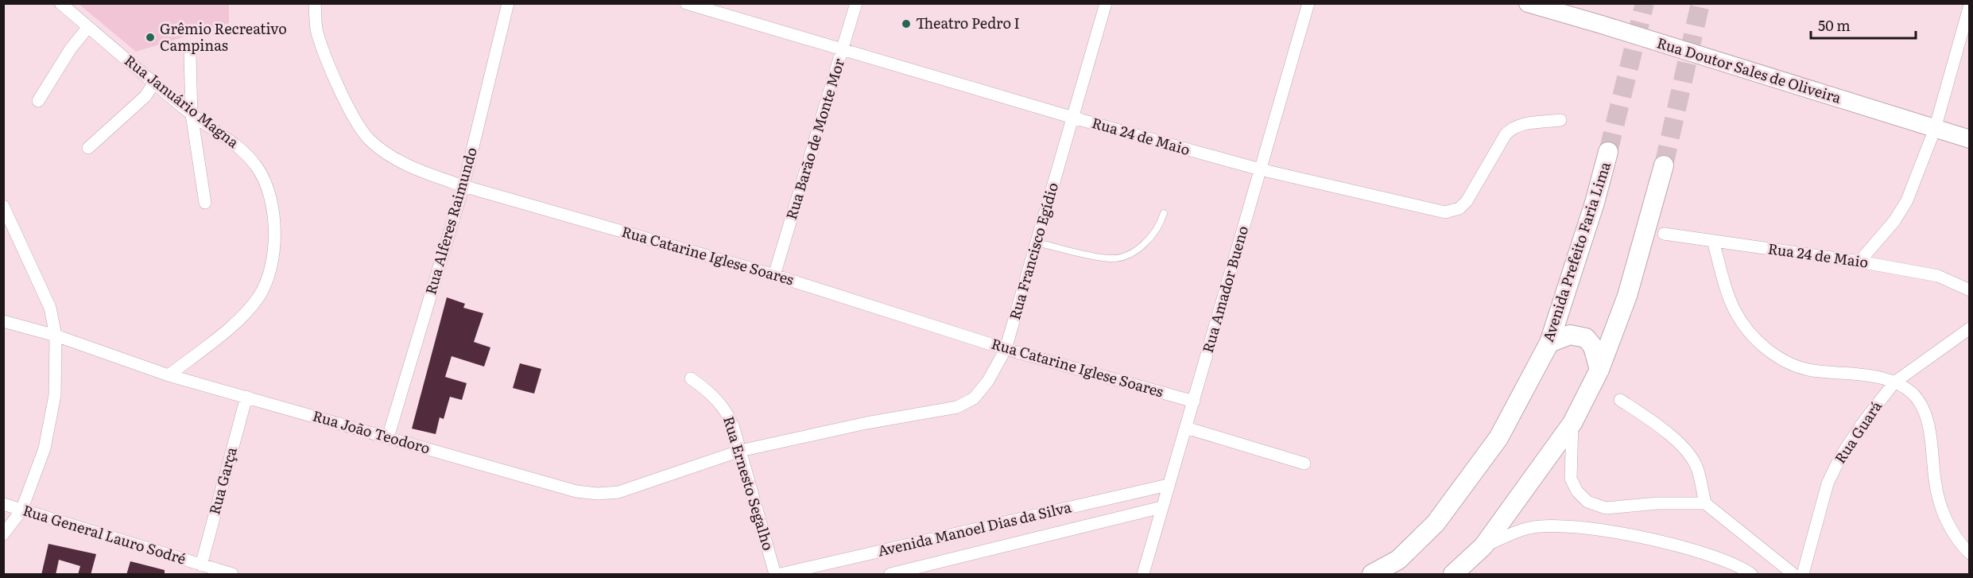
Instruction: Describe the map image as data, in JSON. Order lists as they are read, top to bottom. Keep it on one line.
{"streets":{"main road":["Rua Doutor Sales de Oliveira","Avenida Prefeito Faria Lima"],"street":["Rua Januário Magna","Rua 24 de Maio","Rua Barão de Monte Mor","Rua Alferes Raimundo","Rua Francisco Egídio","Rua Catarine Iglese Soares","Rua Amador Bueno","Rua João Teodoro","Rua Guará","Rua Garça","Rua Ernesto Segalho","Avenida Manoel Dias da Silva","Rua General Lauro Sodré"]},"crossings":[["Rua Januário Magna","Rua João Teodoro"],["Rua 24 de Maio","Rua Barão de Monte Mor"],["Rua 24 de Maio","Rua Francisco Egídio"],["Rua 24 de Maio","Rua Amador Bueno"],["Rua Barão de Monte Mor","Rua Catarine Iglese Soares"],["Rua Alferes Raimundo","Rua Catarine Iglese Soares"],["Rua Alferes Raimundo","Rua João Teodoro"],["Rua Francisco Egídio","Rua Catarine Iglese Soares"],["Rua Francisco Egídio","Rua João Teodoro"],["Rua Francisco Egídio","Rua Ernesto Segalho"],["Rua Catarine Iglese Soares","Rua Amador Bueno"],["Rua Amador Bueno","Avenida Manoel Dias da Silva"],["Rua João Teodoro","Rua Garça"],["Rua João Teodoro","Rua Ernesto Segalho"],["Rua Garça","Rua General Lauro Sodré"]],"places":["Theatro Pedro I","Grêmio Recreativo Campinas"],"scale_bar":"50 m"}
